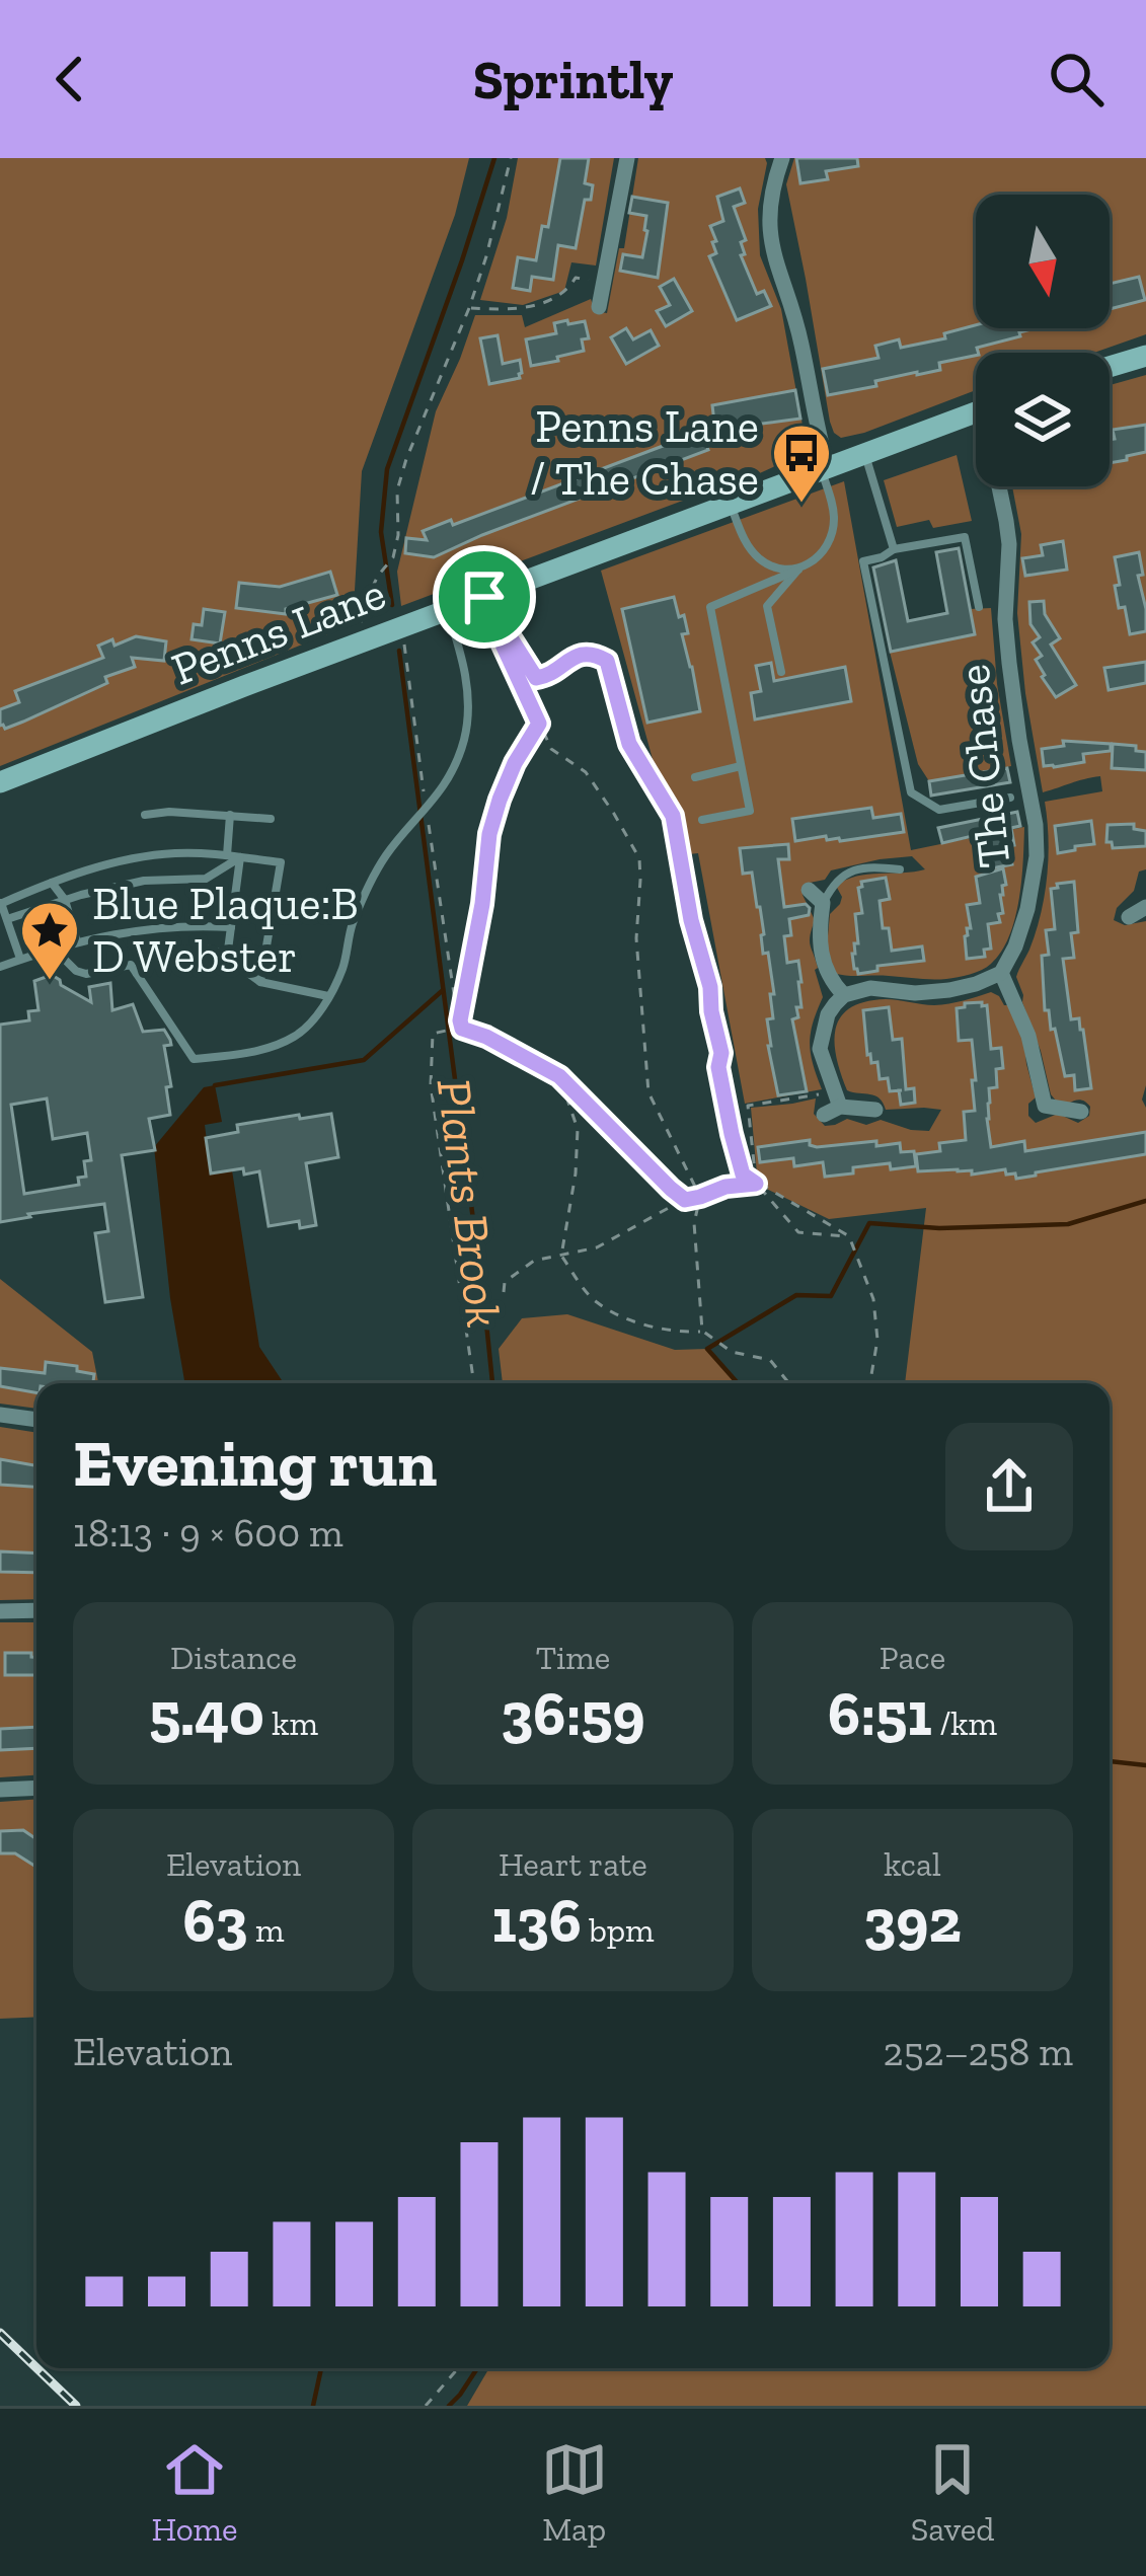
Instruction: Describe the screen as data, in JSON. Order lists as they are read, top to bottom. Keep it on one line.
{"streets":{"main road":["Penns Lane"],"street":["The Chase"]},"water":["Plants Brook"],"places":{"bus stop":["Penns Lane / The Chase"],"place":["Blue Plaque:B D Webster"]},"north":"bottom","page":{"header":"Sprintly","heading":["Evening run","18:13 · 9 × 600 m"],"stats":[["Distance","5.40 km"],["Time","36:59"],["Pace","6:51 /km"],["Elevation","63 m"],["Heart rate","136 bpm"],["kcal","392"]],"chart":["Elevation","252–258 m"],"tabs":["Home","Map","Saved"]}}
